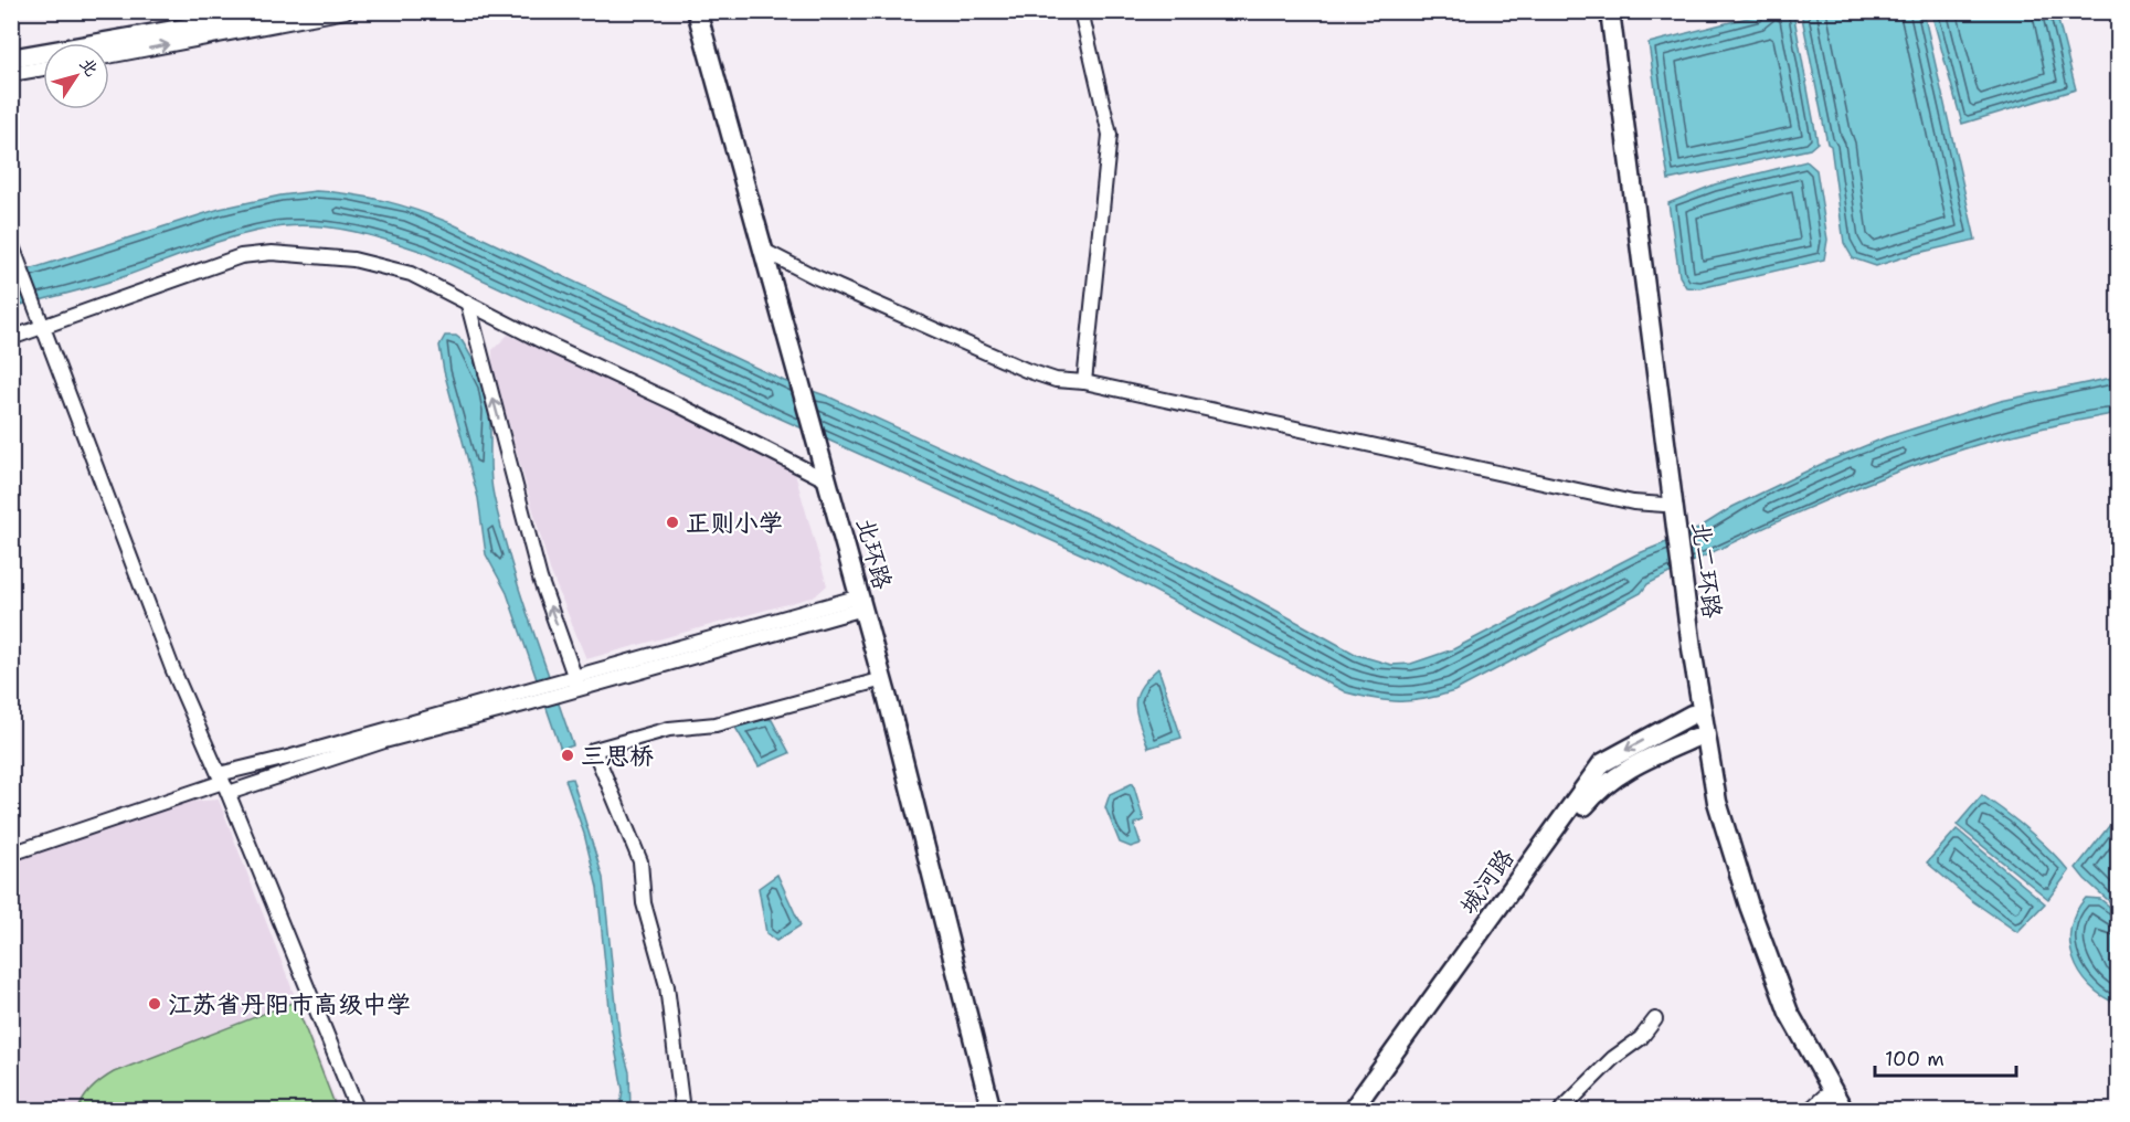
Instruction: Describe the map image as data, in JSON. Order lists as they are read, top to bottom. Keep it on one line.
{"streets":{"main road":["北环路","北二环路","城河路"]},"crossings":[["北二环路","城河路"]],"places":["正则小学","三思桥","江苏省丹阳市高级中学"],"scale_bar":"100 m","north":"top right"}
